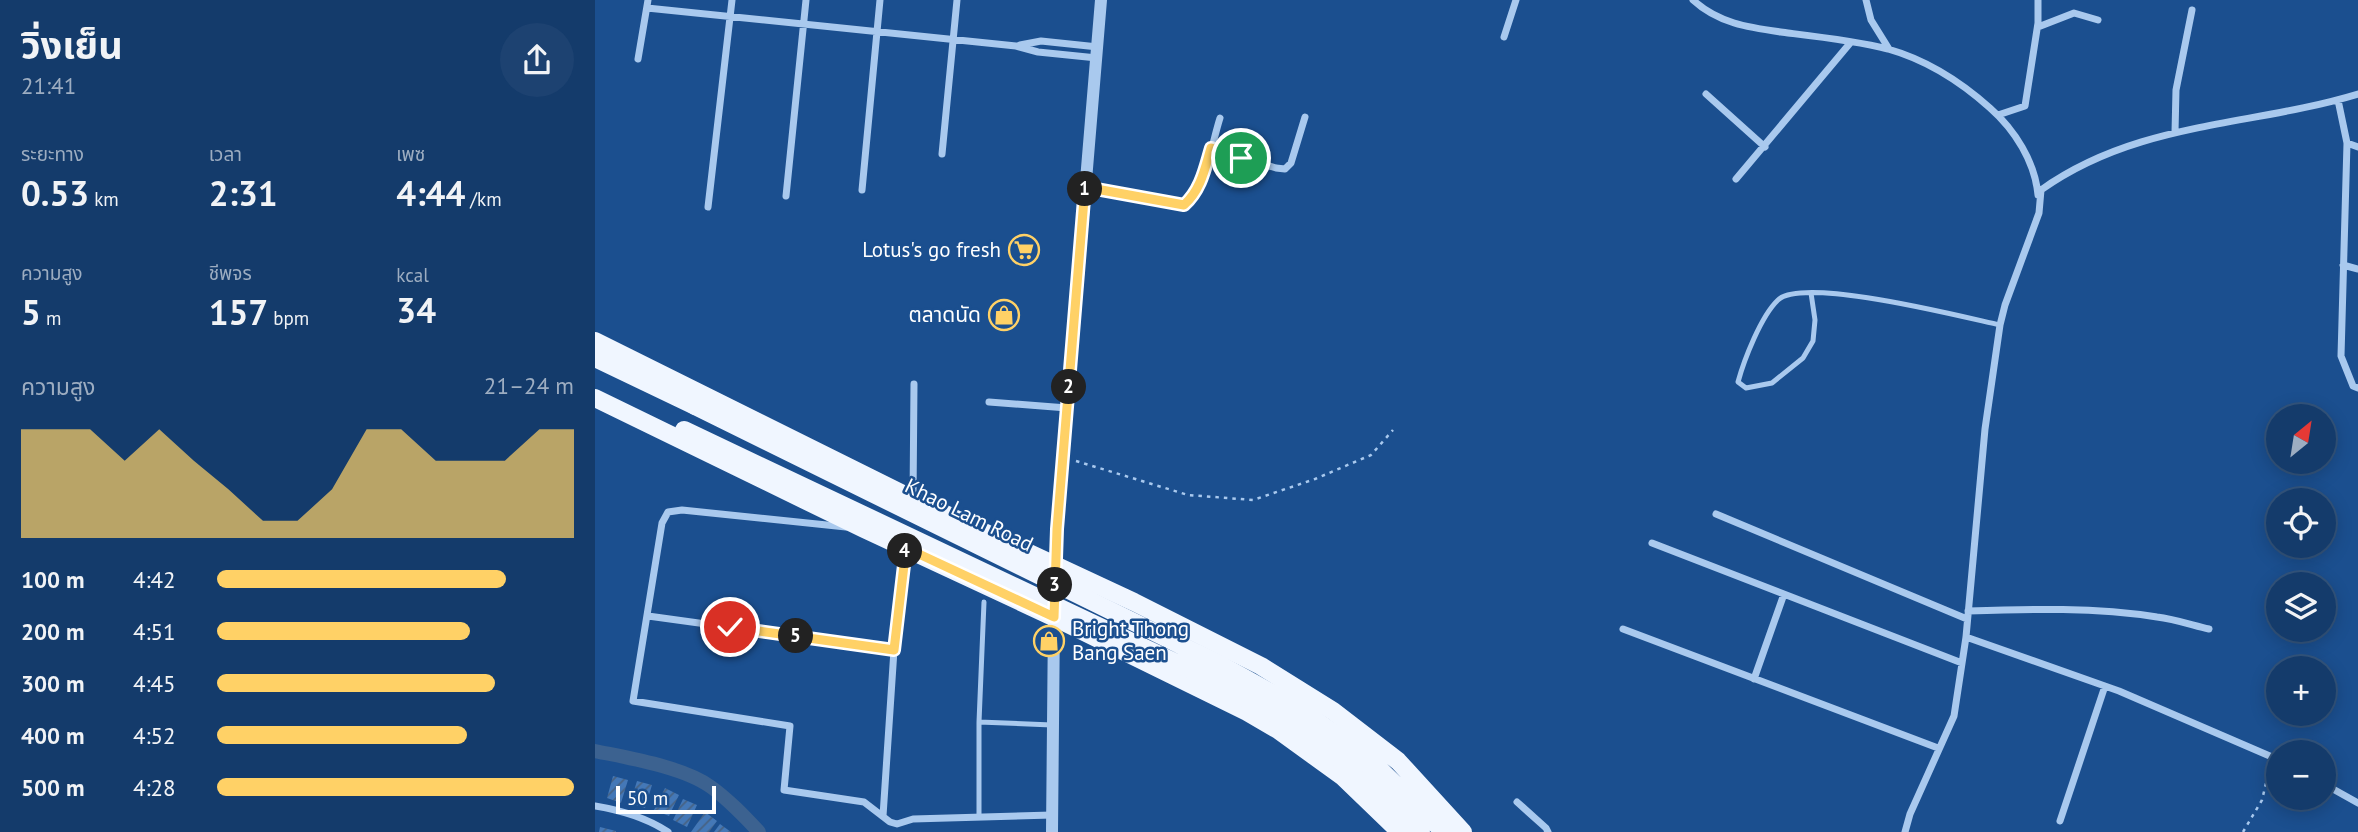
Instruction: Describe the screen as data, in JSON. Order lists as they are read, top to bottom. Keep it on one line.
{"streets":{"main road":["Khao Lam Road"]},"places":{"supermarket":["Lotus's go fresh"],"shop":["ตลาดนัด","Bright Thong Bang Saen"]},"scale_bar":"50 m","north":"top right","page":{"heading":["วิ่งเย็น","21:41"],"stats":[["ระยะทาง","0.53 km"],["เวลา","2:31"],["เพซ","4:44 /km"],["ความสูง","5 m"],["ชีพจร","157 bpm"],["kcal","34"]],"pins":["1","2","4","3","5"],"chart":["ความสูง","21–24 m"],"map_buttons":["+","−"],"list":[{"name":"100 m","note":"4:42"},{"name":"200 m","note":"4:51"},{"name":"300 m","note":"4:45"},{"name":"400 m","note":"4:52"},{"name":"500 m","note":"4:28"}],"scale":"50 m"}}
